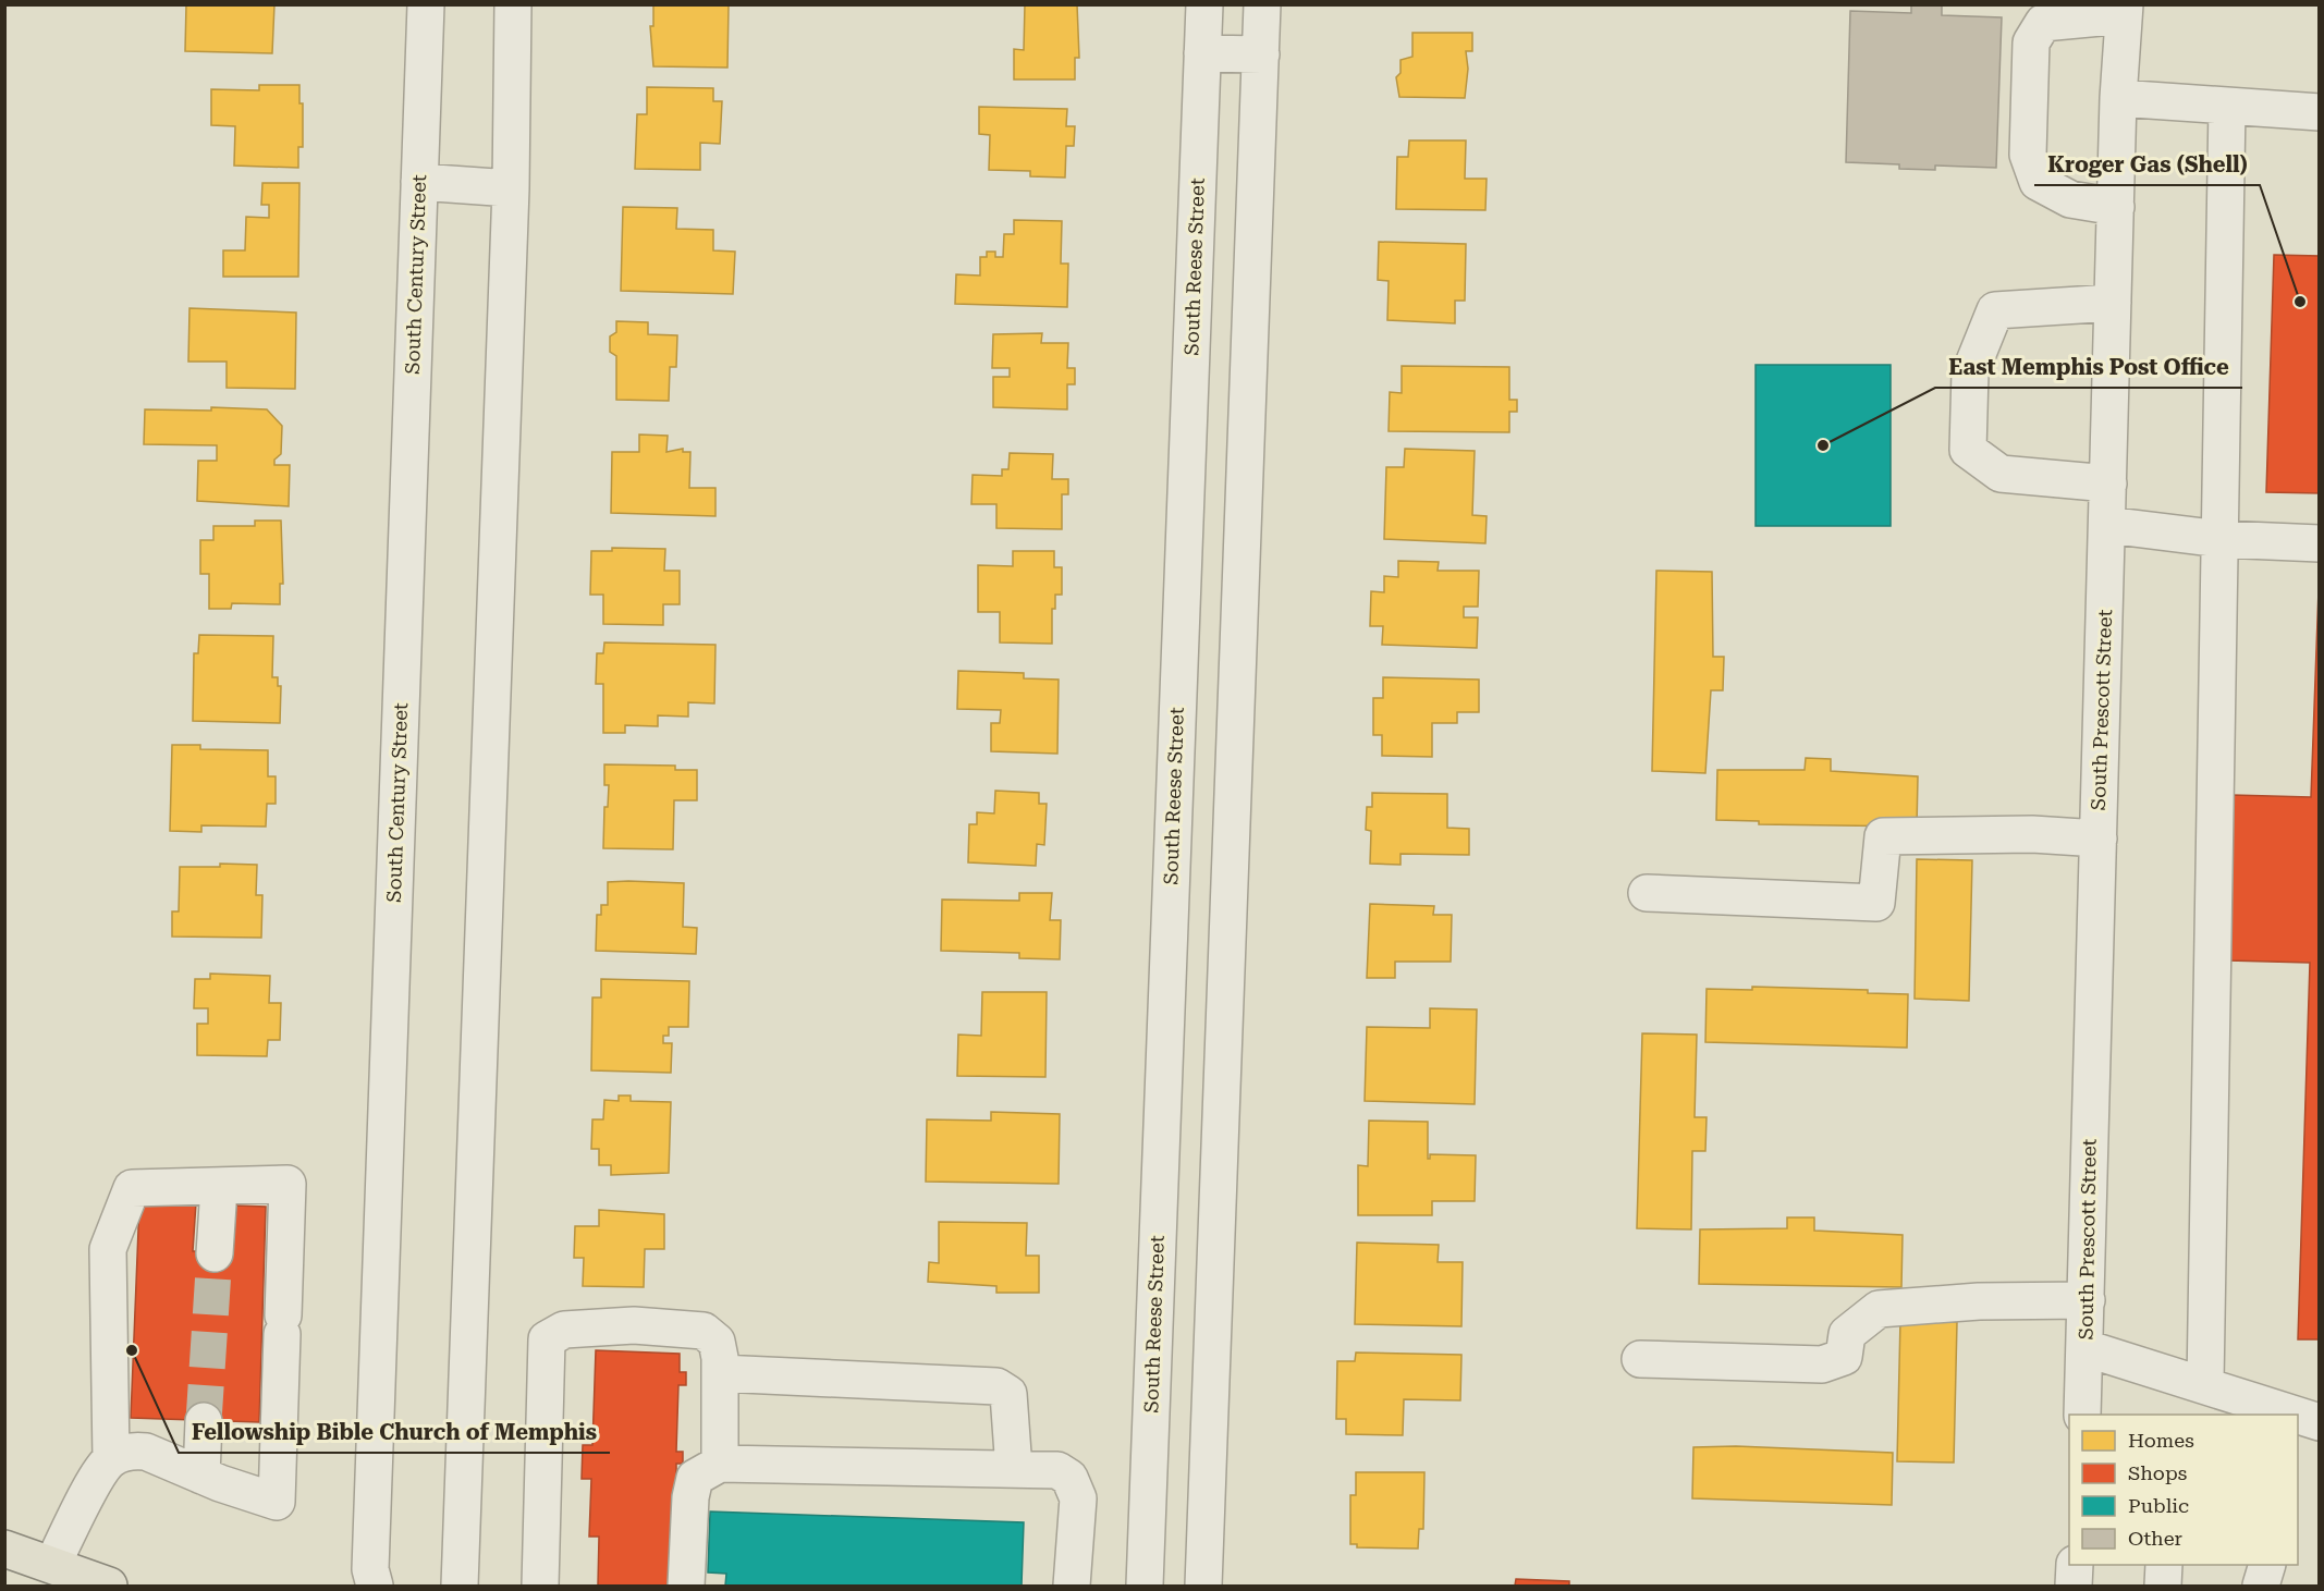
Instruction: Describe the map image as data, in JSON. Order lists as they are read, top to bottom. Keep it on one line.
{"streets":{"street":["South Reese Street","South Century Street","South Prescott Street"]},"places":["Kroger Gas (Shell)","East Memphis Post Office","Fellowship Bible Church of Memphis"],"legend":["Homes","Shops","Public","Other"]}
